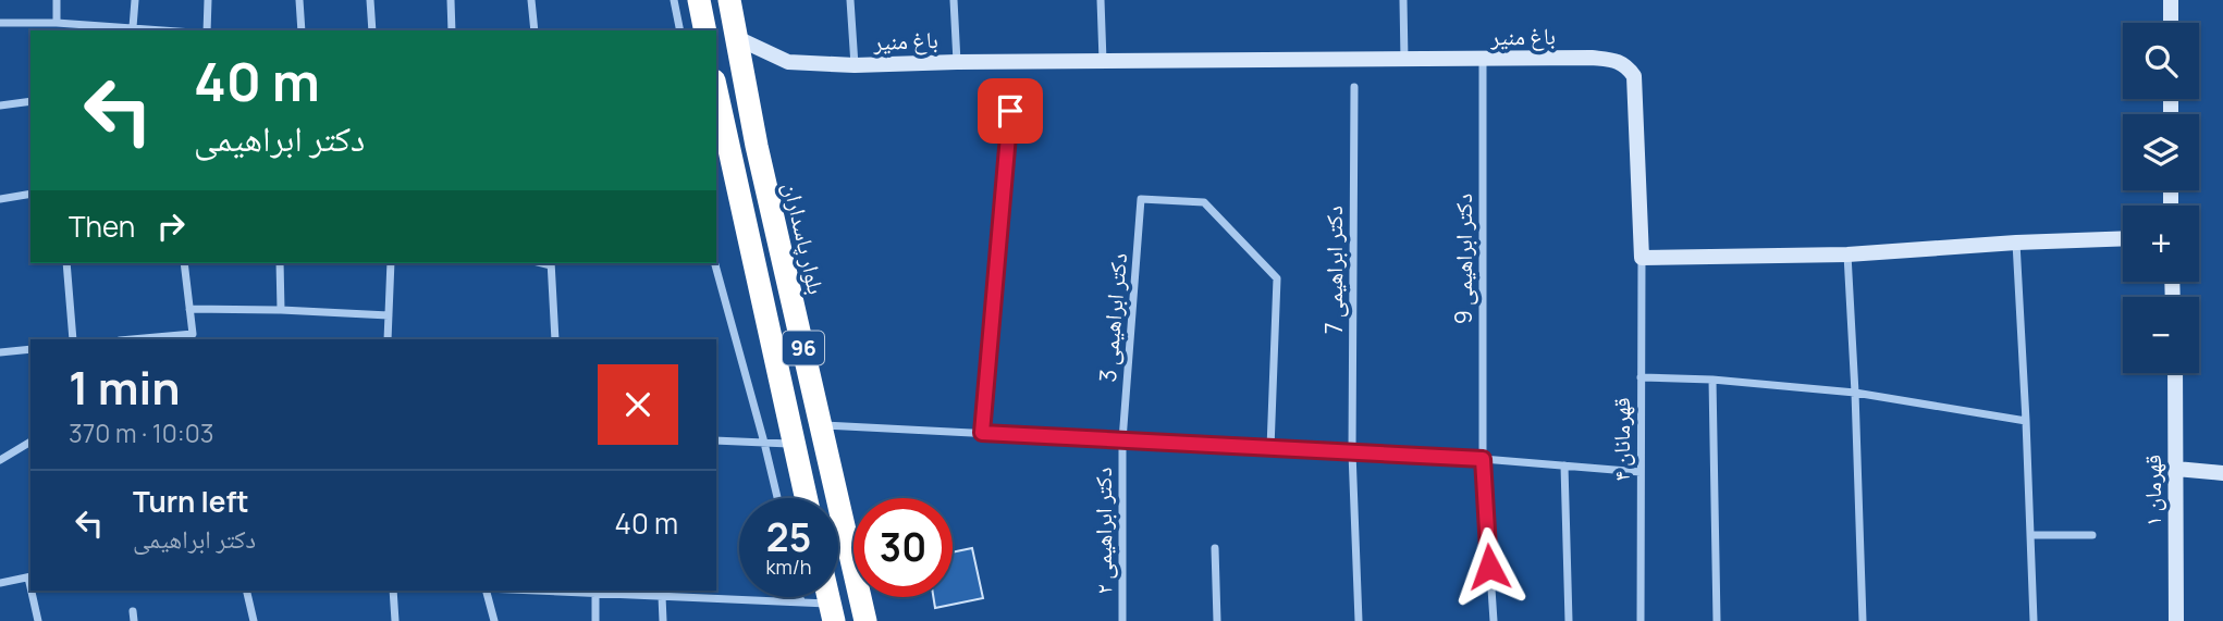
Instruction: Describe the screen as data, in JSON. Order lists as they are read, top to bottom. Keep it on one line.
{"streets":{"highway":["بلوار پاسداران","96"],"street":["باغ منیر","دکتر ابراهیمی 9","دکتر ابراهیمی 7","دکتر ابراهیمی 3","قهرمانان ۴","قهرمان ۱","دکتر ابراهیمی ۲"]},"crossings":[["باغ منیر","بلوار پاسداران"],["باغ منیر","دکتر ابراهیمی 9"],["باغ منیر","قهرمانان ۴"],["دکتر ابراهیمی 3","دکتر ابراهیمی ۲"]],"page":{"map_buttons":["+","−"],"turn":["40 m","دکتر ابراهیمی"],"then":"Then","heading":["1 min","370 m · 10:03"],"list":[{"name":"Turn left","note":"دکتر ابراهیمی","value":"40 m"}],"speed":"25 km/h","limit":"30"}}
